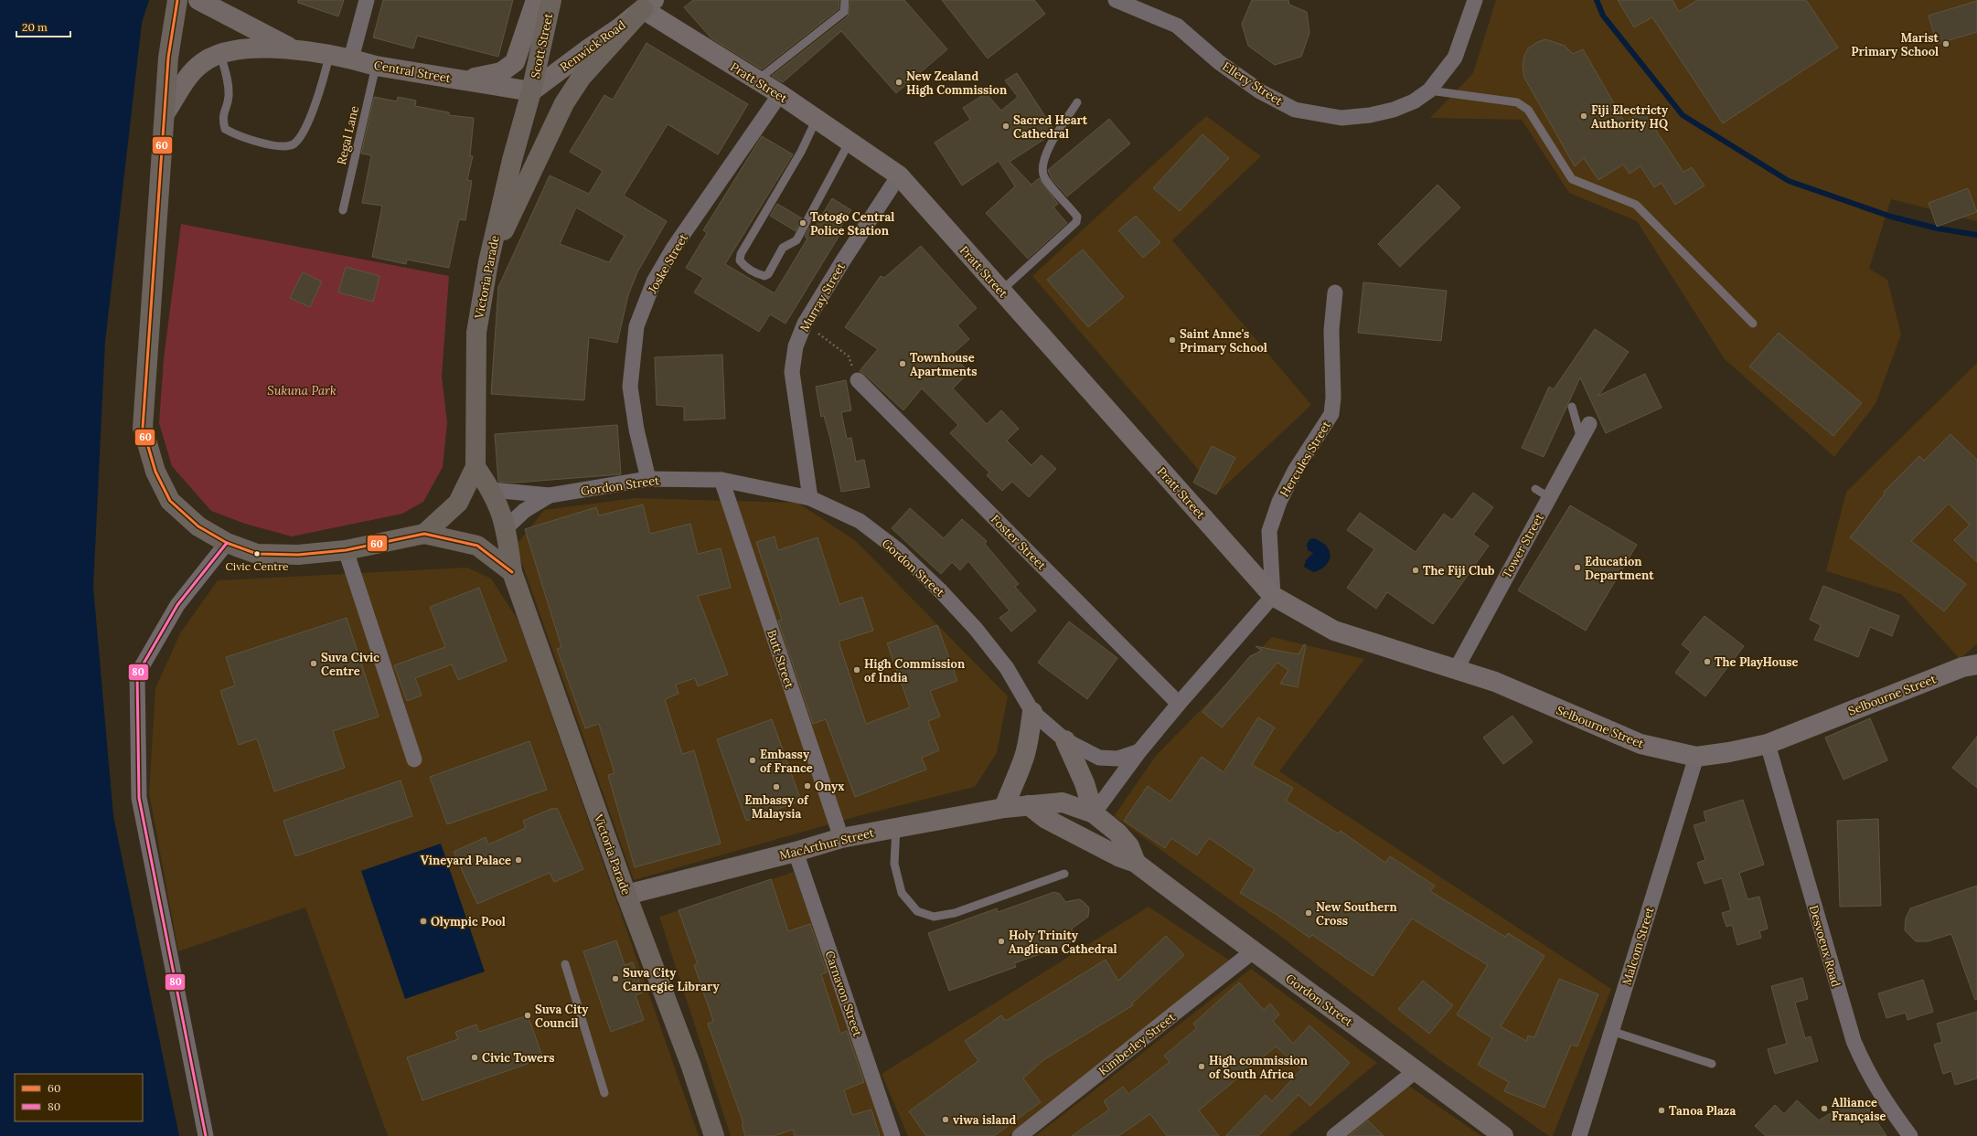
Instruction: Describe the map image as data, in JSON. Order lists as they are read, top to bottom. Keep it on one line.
{"streets":{"highway":["Scott Street","Victoria Parade"],"main road":["Renwick Road","Central Street","Pratt Street","Gordon Street","Selbourne Street","MacArthur Street"],"street":["Ellery Street","Joske Street","Murray Street","Hercules Street","Foster Street","Tower Street","Butt Street","Malcom Street","Desvoeux Road","Carnavon Street","Kimberley Street"],"lane":["Regal Lane"]},"crossings":[["Scott Street","Renwick Road"],["Scott Street","Central Street"],["Scott Street","Victoria Parade"],["Renwick Road","Central Street"],["Renwick Road","Pratt Street"],["Renwick Road","Victoria Parade"],["Central Street","Regal Lane"],["Central Street","Victoria Parade"],["Pratt Street","Joske Street"],["Pratt Street","Murray Street"],["Pratt Street","Hercules Street"],["Pratt Street","Selbourne Street"],["Joske Street","Gordon Street"],["Victoria Parade","Gordon Street"],["Victoria Parade","MacArthur Street"],["Murray Street","Gordon Street"],["Hercules Street","Selbourne Street"],["Gordon Street","Butt Street"],["Gordon Street","MacArthur Street"],["Gordon Street","Kimberley Street"],["Tower Street","Selbourne Street"],["Butt Street","MacArthur Street"],["Selbourne Street","Malcom Street"],["Selbourne Street","Desvoeux Road"],["MacArthur Street","Carnavon Street"]],"parks":["Sukuna Park"],"places":["Marist Primary School","New Zealand High Commission","Fiji Electricty Authority HQ","Sacred Heart Cathedral","Totogo Central Police Station","Saint Anne's Primary School","Townhouse Apartments","Civic Centre","Education Department","The Fiji Club","The PlayHouse","Suva Civic Centre","High Commission of India","Embassy of France","Onyx","Embassy of Malaysia","Vineyard Palace","New Southern Cross","Olympic Pool","Holy Trinity Anglican Cathedral","Suva City Carnegie Library","Suva City Council","Civic Towers","High commission of South Africa","Alliance Française","Tanoa Plaza","viwa island"],"lines":["transit line 60","transit line 80"],"legend":["60","80"],"scale_bar":"20 m"}
